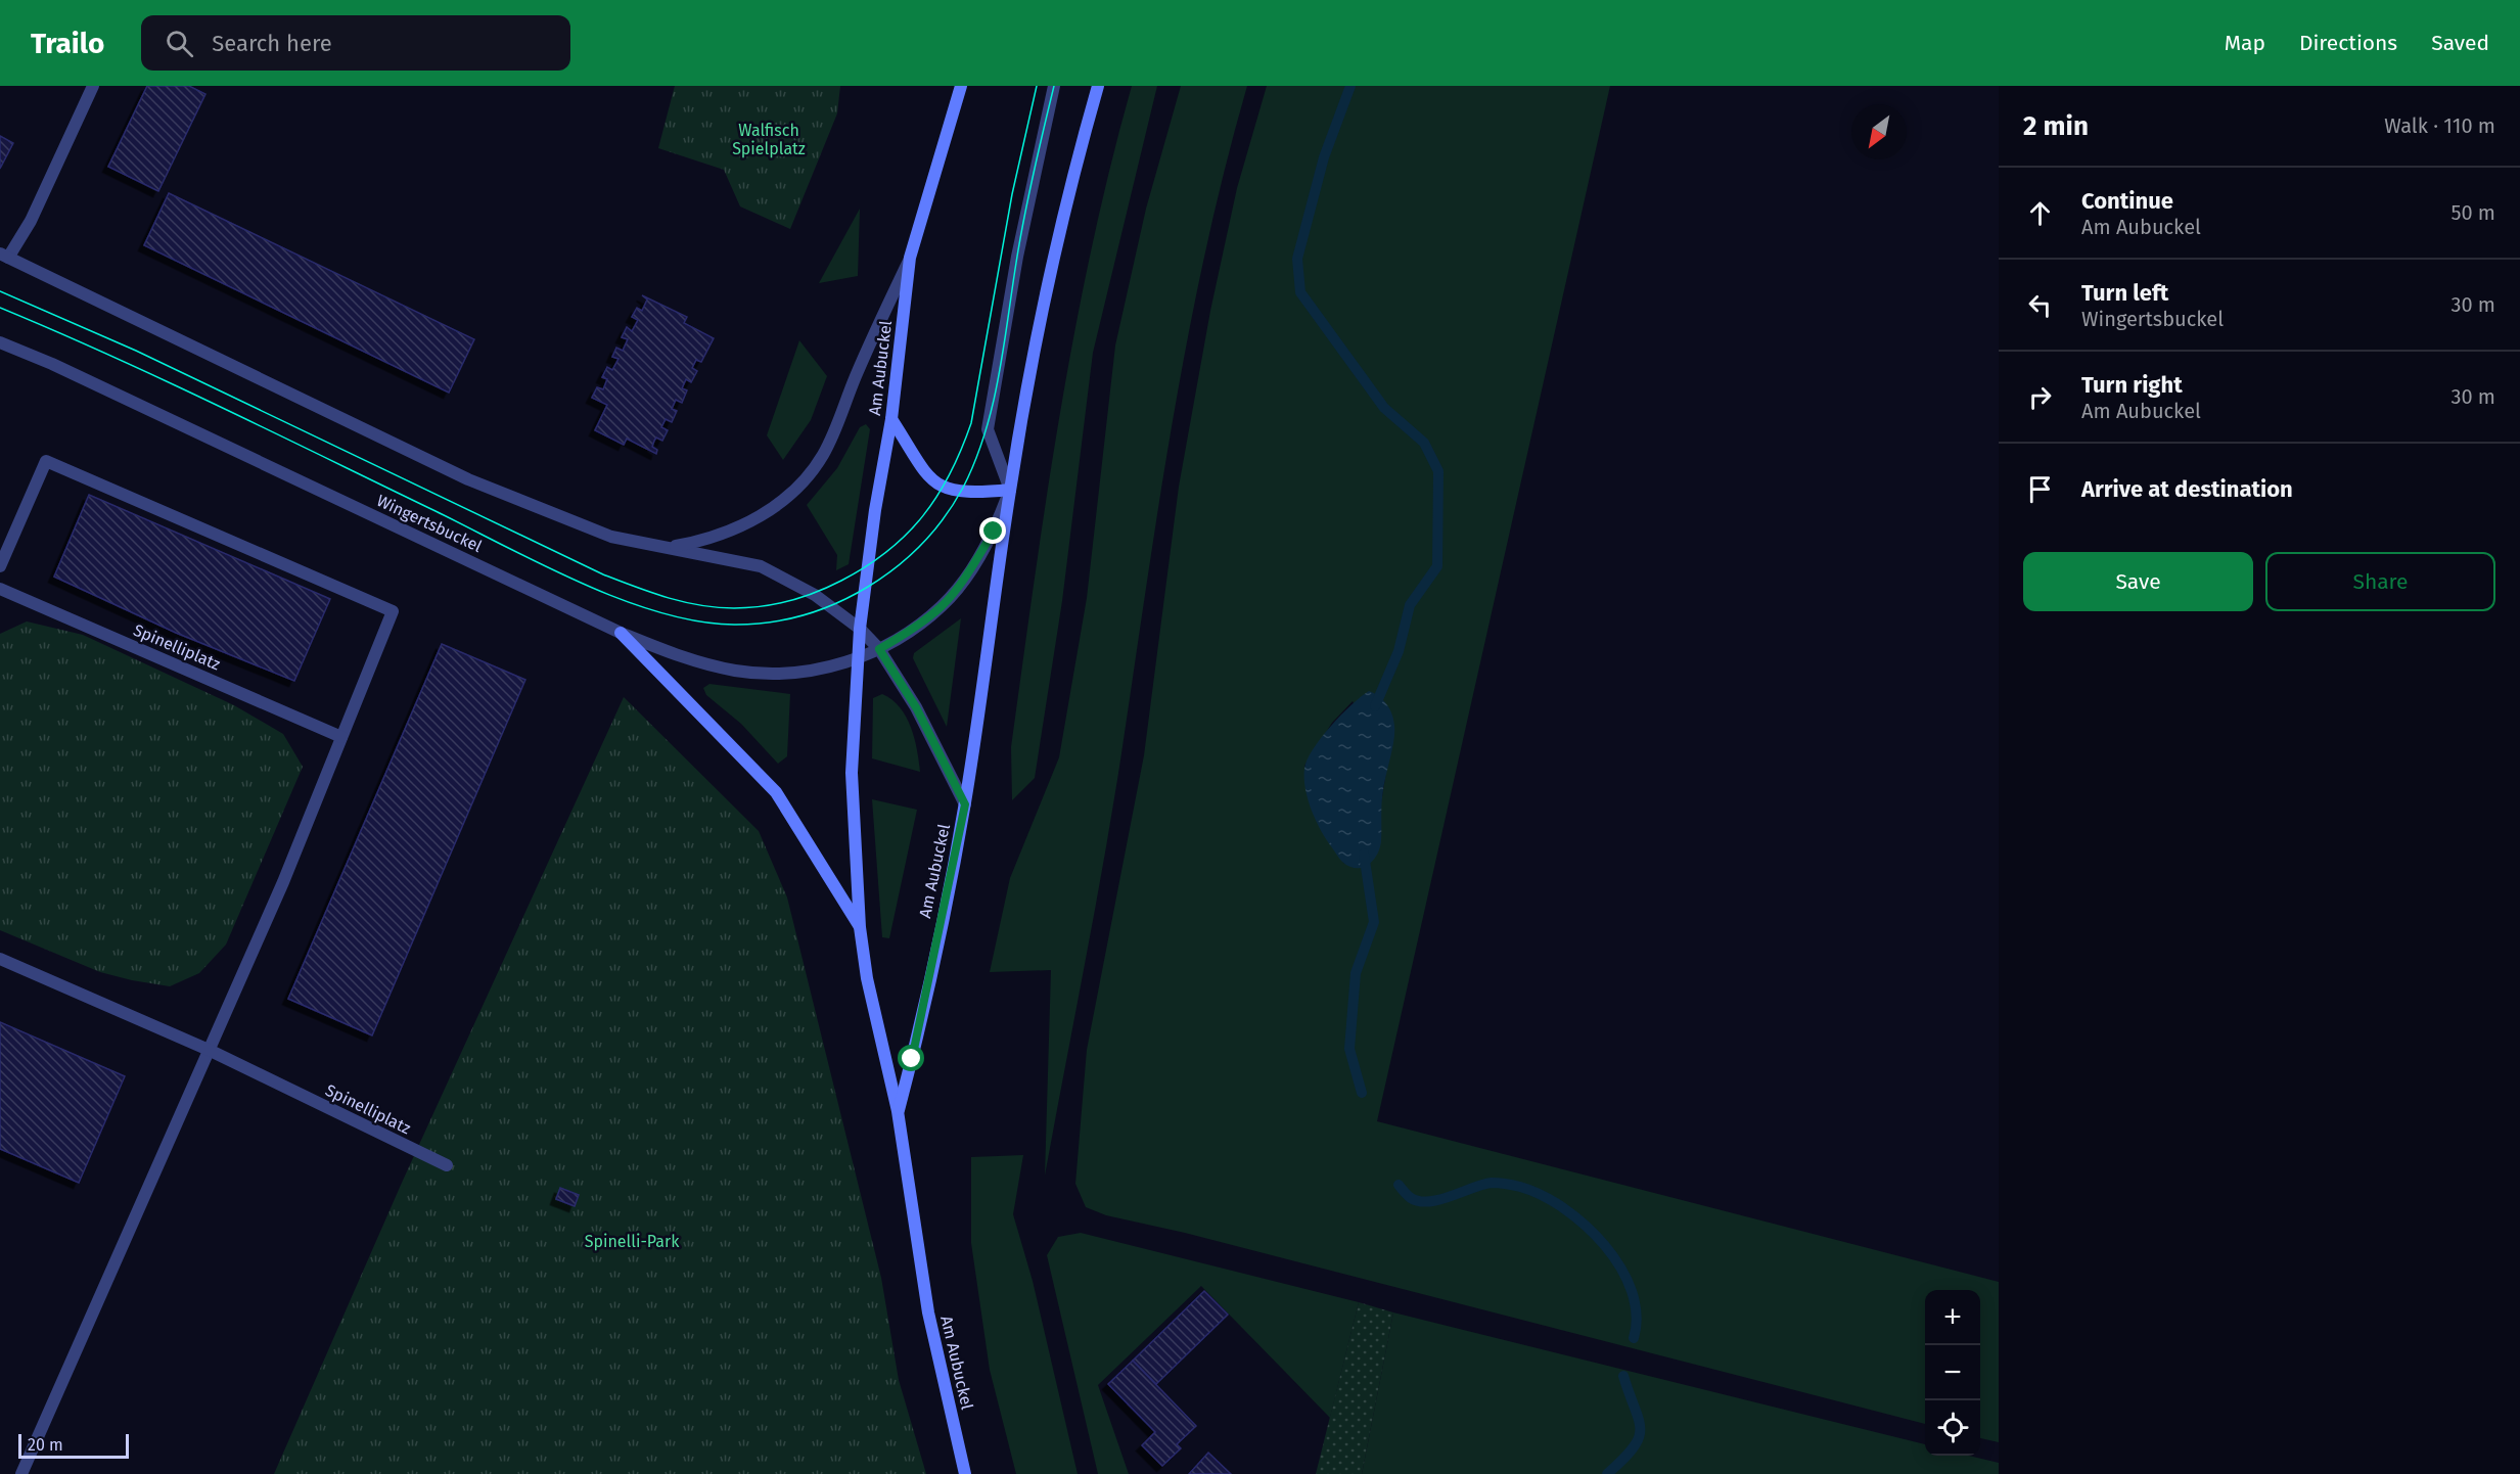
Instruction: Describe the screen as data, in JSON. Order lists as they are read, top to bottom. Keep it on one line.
{"streets":{"main road":["Am Aubuckel"],"street":["Wingertsbuckel","Spinelliplatz"]},"crossings":[["Am Aubuckel","Wingertsbuckel"]],"parks":["Walfisch Spielplatz","Spinelli-Park"],"scale_bar":"20 m","north":"bottom left","page":{"header":"Trailo","search":"Search here","nav":["Map","Directions","Saved"],"heading":["2 min","Walk · 110 m"],"list":[["Continue","Am Aubuckel","50 m"],["Turn left","Wingertsbuckel","30 m"],["Turn right","Am Aubuckel","30 m"],"Arrive at destination"],"buttons":["Save","Share"],"map_buttons":["+","−"],"scale":"20 m"}}
